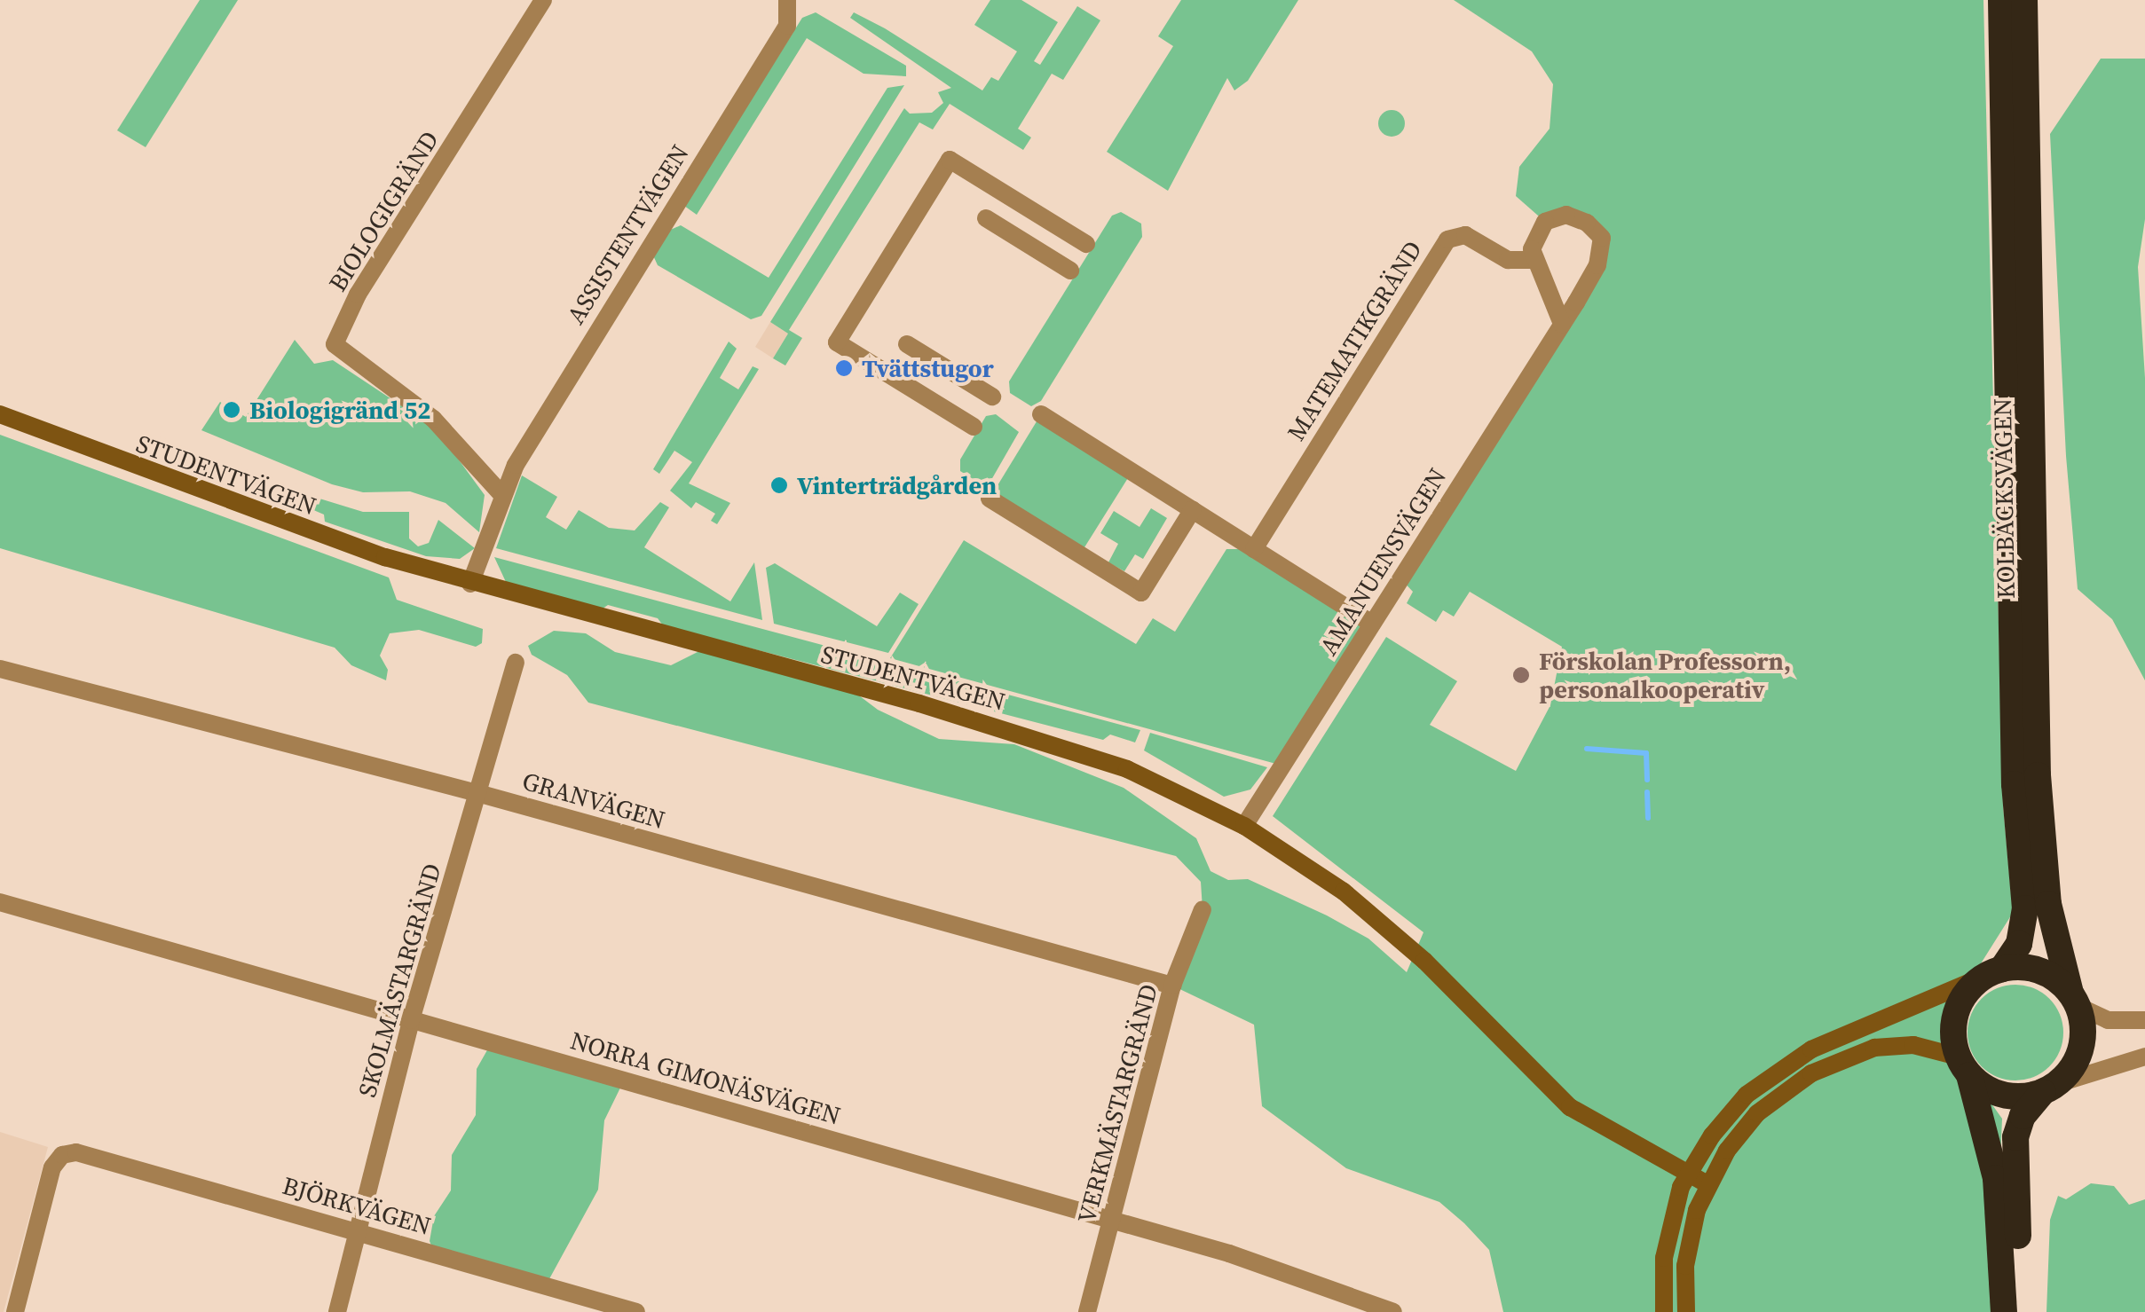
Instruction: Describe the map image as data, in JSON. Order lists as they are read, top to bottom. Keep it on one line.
{"streets":{"highway":["KOLBÄCKSVÄGEN"],"street":["BIOLOGIGRÄND","ASSISTENTVÄGEN","MATEMATIKGRÄND","STUDENTVÄGEN","AMANUENSVÄGEN","GRANVÄGEN","SKOLMÄSTARGRÄND","NORRA GIMONÄSVÄGEN","VERKMÄSTARGRÄND","BJÖRKVÄGEN"]},"crossings":[["BIOLOGIGRÄND","ASSISTENTVÄGEN"],["ASSISTENTVÄGEN","STUDENTVÄGEN"],["MATEMATIKGRÄND","AMANUENSVÄGEN"],["STUDENTVÄGEN","AMANUENSVÄGEN"],["GRANVÄGEN","SKOLMÄSTARGRÄND"],["GRANVÄGEN","VERKMÄSTARGRÄND"],["SKOLMÄSTARGRÄND","NORRA GIMONÄSVÄGEN"],["SKOLMÄSTARGRÄND","BJÖRKVÄGEN"],["NORRA GIMONÄSVÄGEN","VERKMÄSTARGRÄND"]],"places":["Tvättstugor","Biologigränd 52","Vinterträdgården","Förskolan Professorn, personalkooperativ"]}
